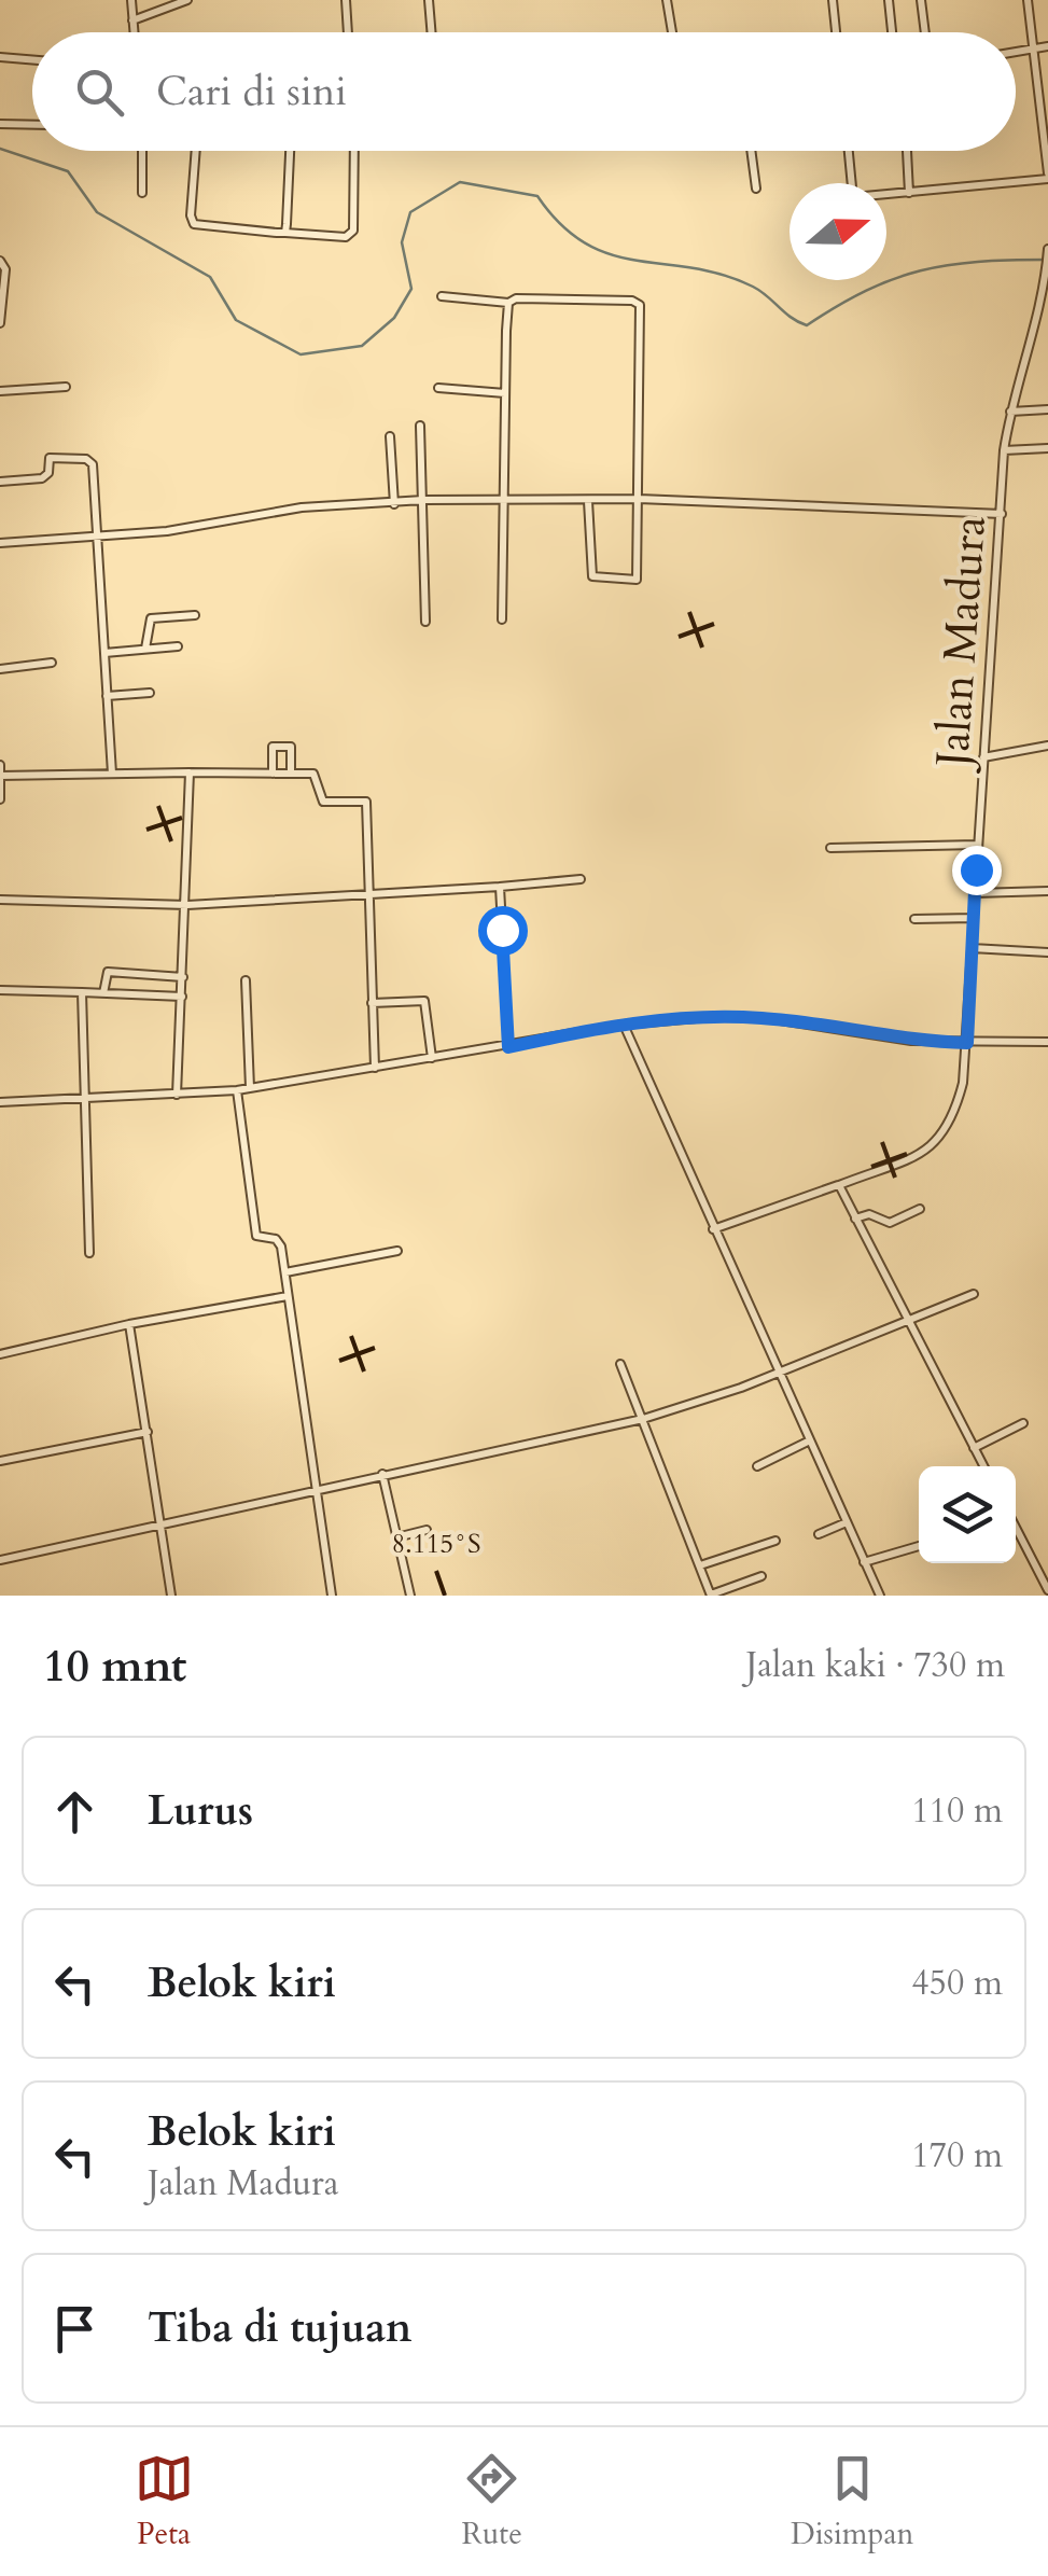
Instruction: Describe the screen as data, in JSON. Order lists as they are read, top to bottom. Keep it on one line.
{"streets":{"street":["Jalan Madura"]},"north":"right","page":{"search":"Cari di sini","heading":["10 mnt","Jalan kaki · 730 m"],"list":[["Lurus","110 m"],["Belok kiri","450 m"],["Belok kiri","Jalan Madura","170 m"],"Tiba di tujuan"],"nav":["Peta","Rute","Disimpan"]},"coordinates":["8.115°S"]}
